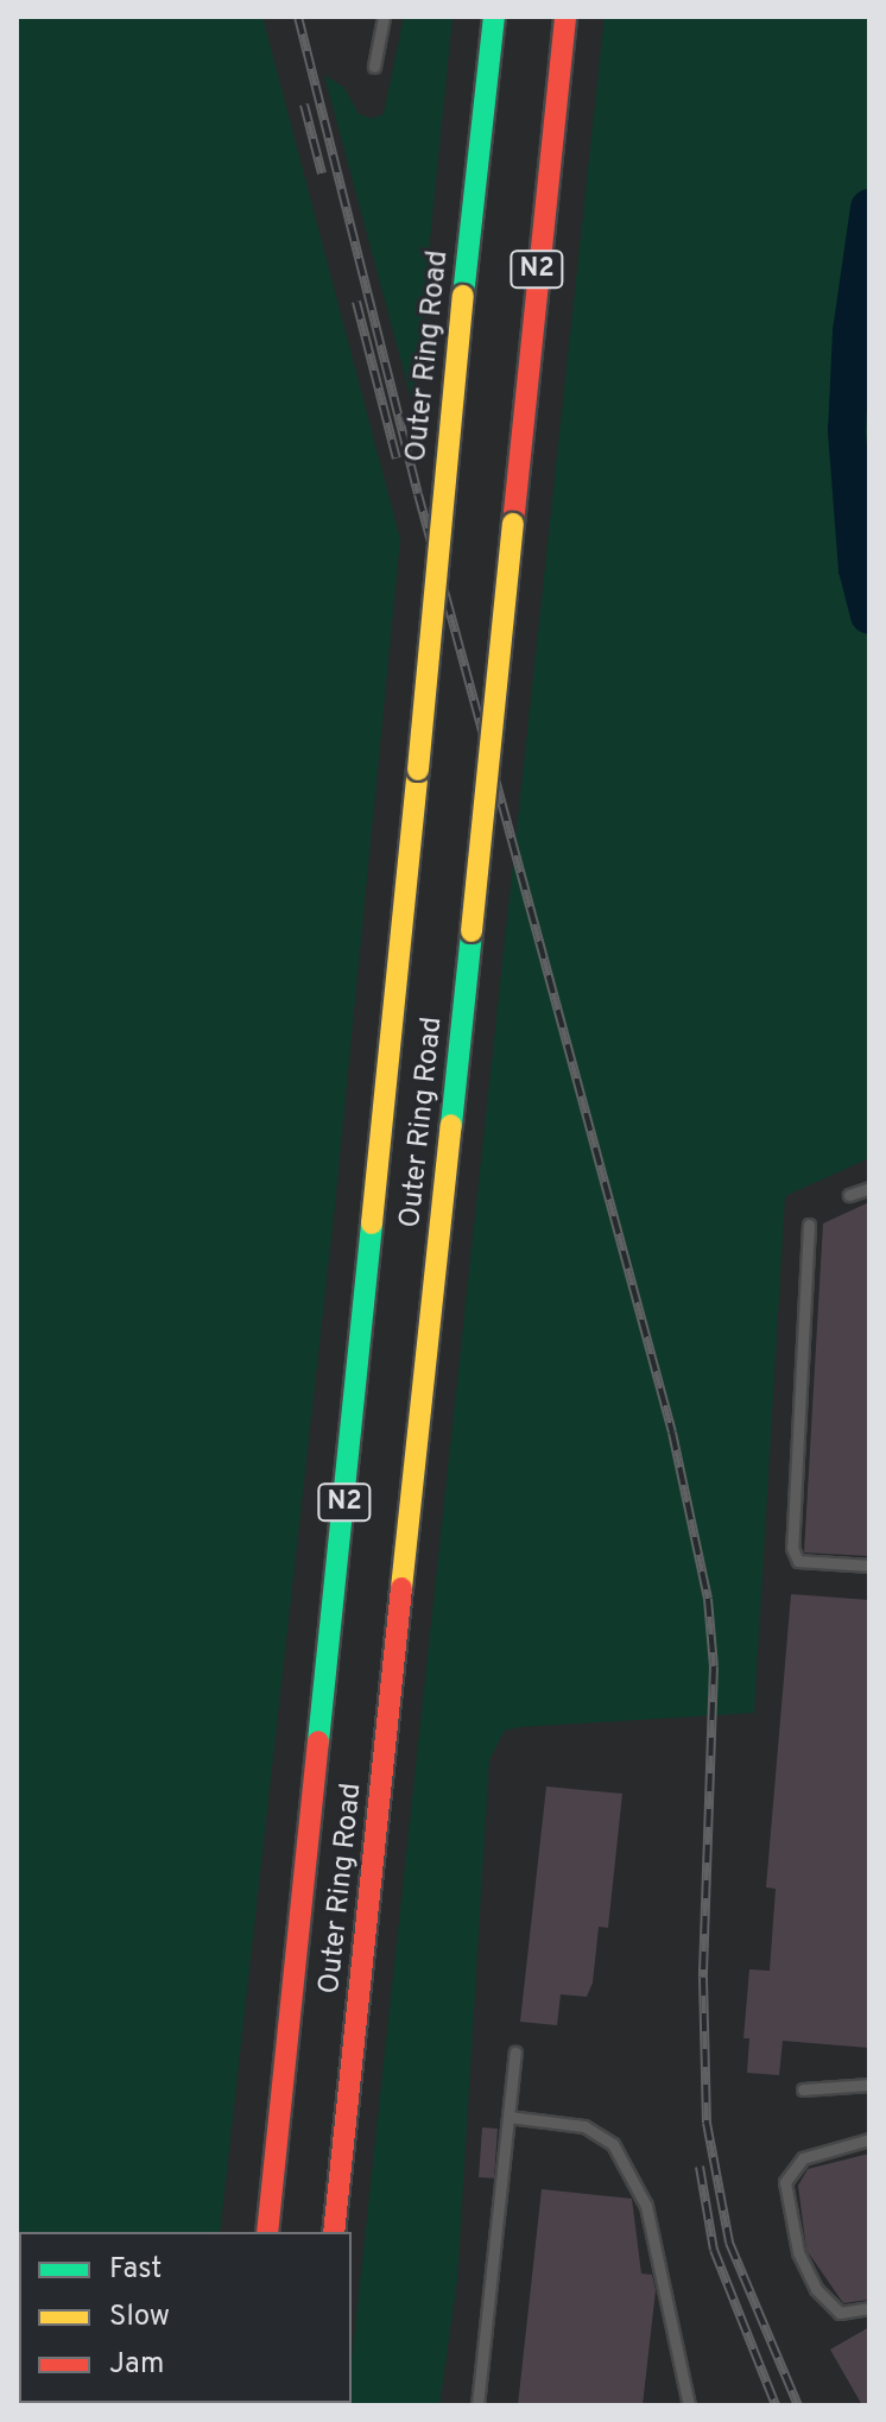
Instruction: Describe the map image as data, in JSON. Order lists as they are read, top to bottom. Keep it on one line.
{"streets":{"highway":["N2","Outer Ring Road"]},"legend":["Fast","Slow","Jam"]}
